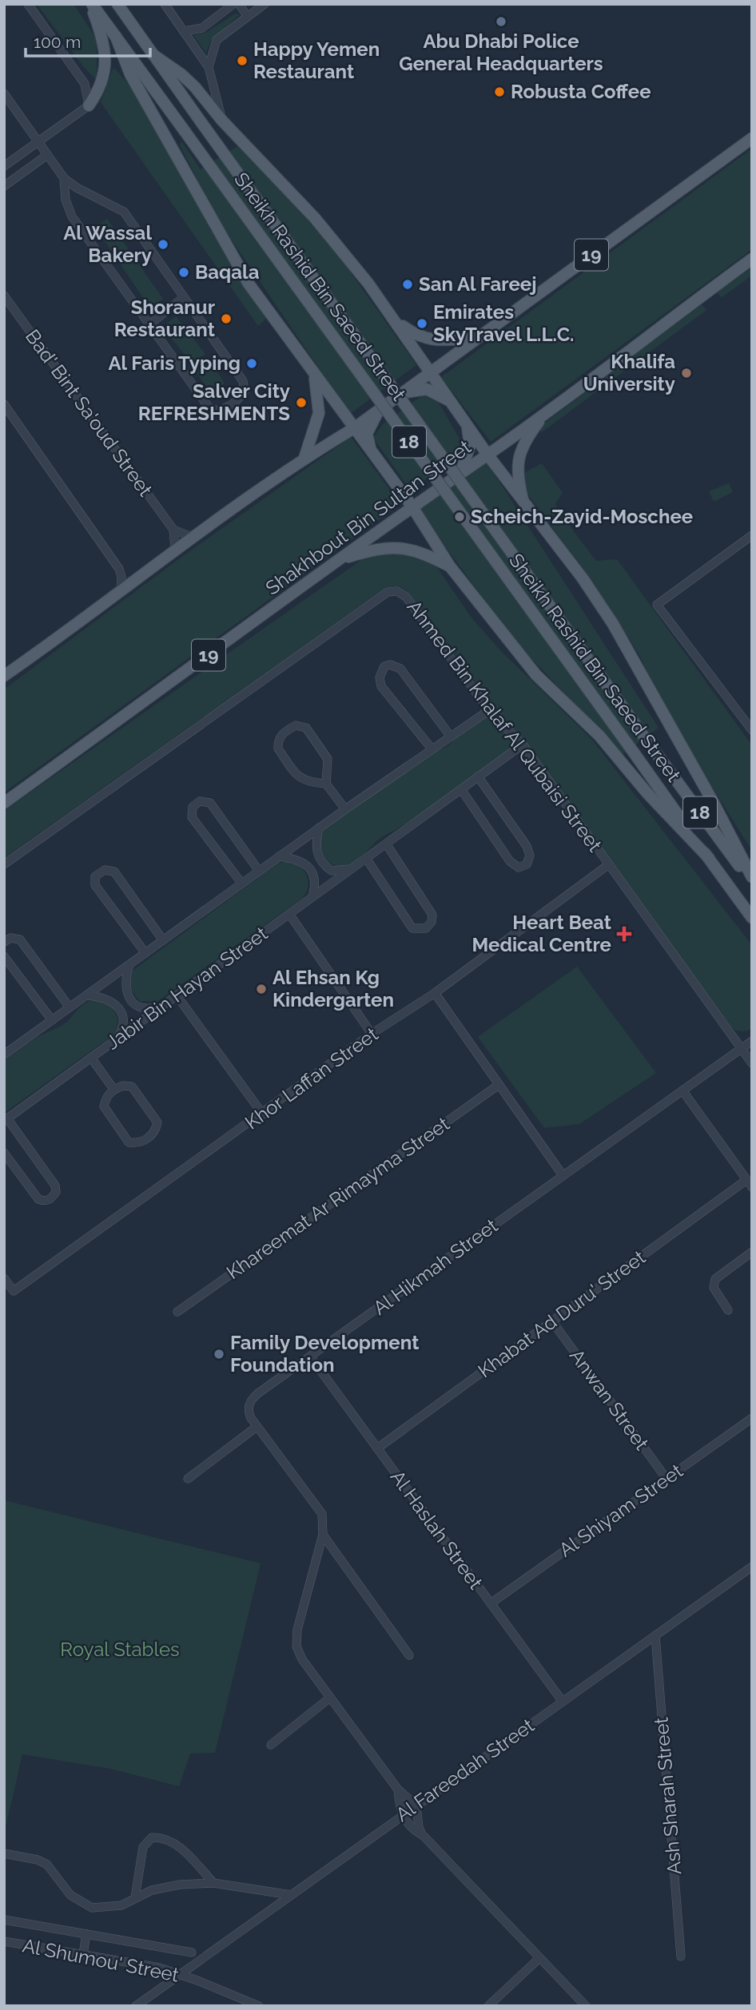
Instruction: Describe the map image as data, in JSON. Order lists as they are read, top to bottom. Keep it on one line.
{"streets":{"main road":["19","Sheikh Rashid Bin Saeed Street","18","Shakhbout Bin Sultan Street"],"street":["Bad' Bint Sa'oud Street","Ahmed Bin Khalaf Al Qubaisi Street","Jabir Bin Hayan Street","Khor Laffan Street","Khareemat Ar Rimayma Street","Al Hikmah Street","Khabat Ad Duru' Street","Anwan Street","Al Shiyam Street","Al Haslah Street","Al Fareedah Street","Ash Sharah Street","Al Shumou' Street"]},"crossings":[["19","Shakhbout Bin Sultan Street"],["Ahmed Bin Khalaf Al Qubaisi Street","Jabir Bin Hayan Street"],["Ahmed Bin Khalaf Al Qubaisi Street","Khor Laffan Street"],["Ahmed Bin Khalaf Al Qubaisi Street","Al Hikmah Street"],["Al Hikmah Street","Al Haslah Street"],["Al Hikmah Street","Al Fareedah Street"],["Khabat Ad Duru' Street","Anwan Street"],["Khabat Ad Duru' Street","Al Haslah Street"],["Anwan Street","Al Shiyam Street"],["Al Shiyam Street","Al Haslah Street"],["Al Haslah Street","Al Fareedah Street"],["Al Fareedah Street","Ash Sharah Street"],["Al Fareedah Street","Al Shumou' Street"]],"parks":["Royal Stables"],"places":{"other":["Abu Dhabi Police General Headquarters","Happy Yemen Restaurant","Robusta Coffee","Al Wassal Bakery","Baqala","San Al Fareej","Shoranur Restaurant","Emirates SkyTravel L.L.C.","Al Faris Typing","Khalifa University","Salver City REFRESHMENTS","Scheich-Zayid-Moschee","Al Ehsan Kg Kindergarten","Family Development Foundation"],"health":["Heart Beat Medical Centre"]},"scale_bar":"100 m"}
